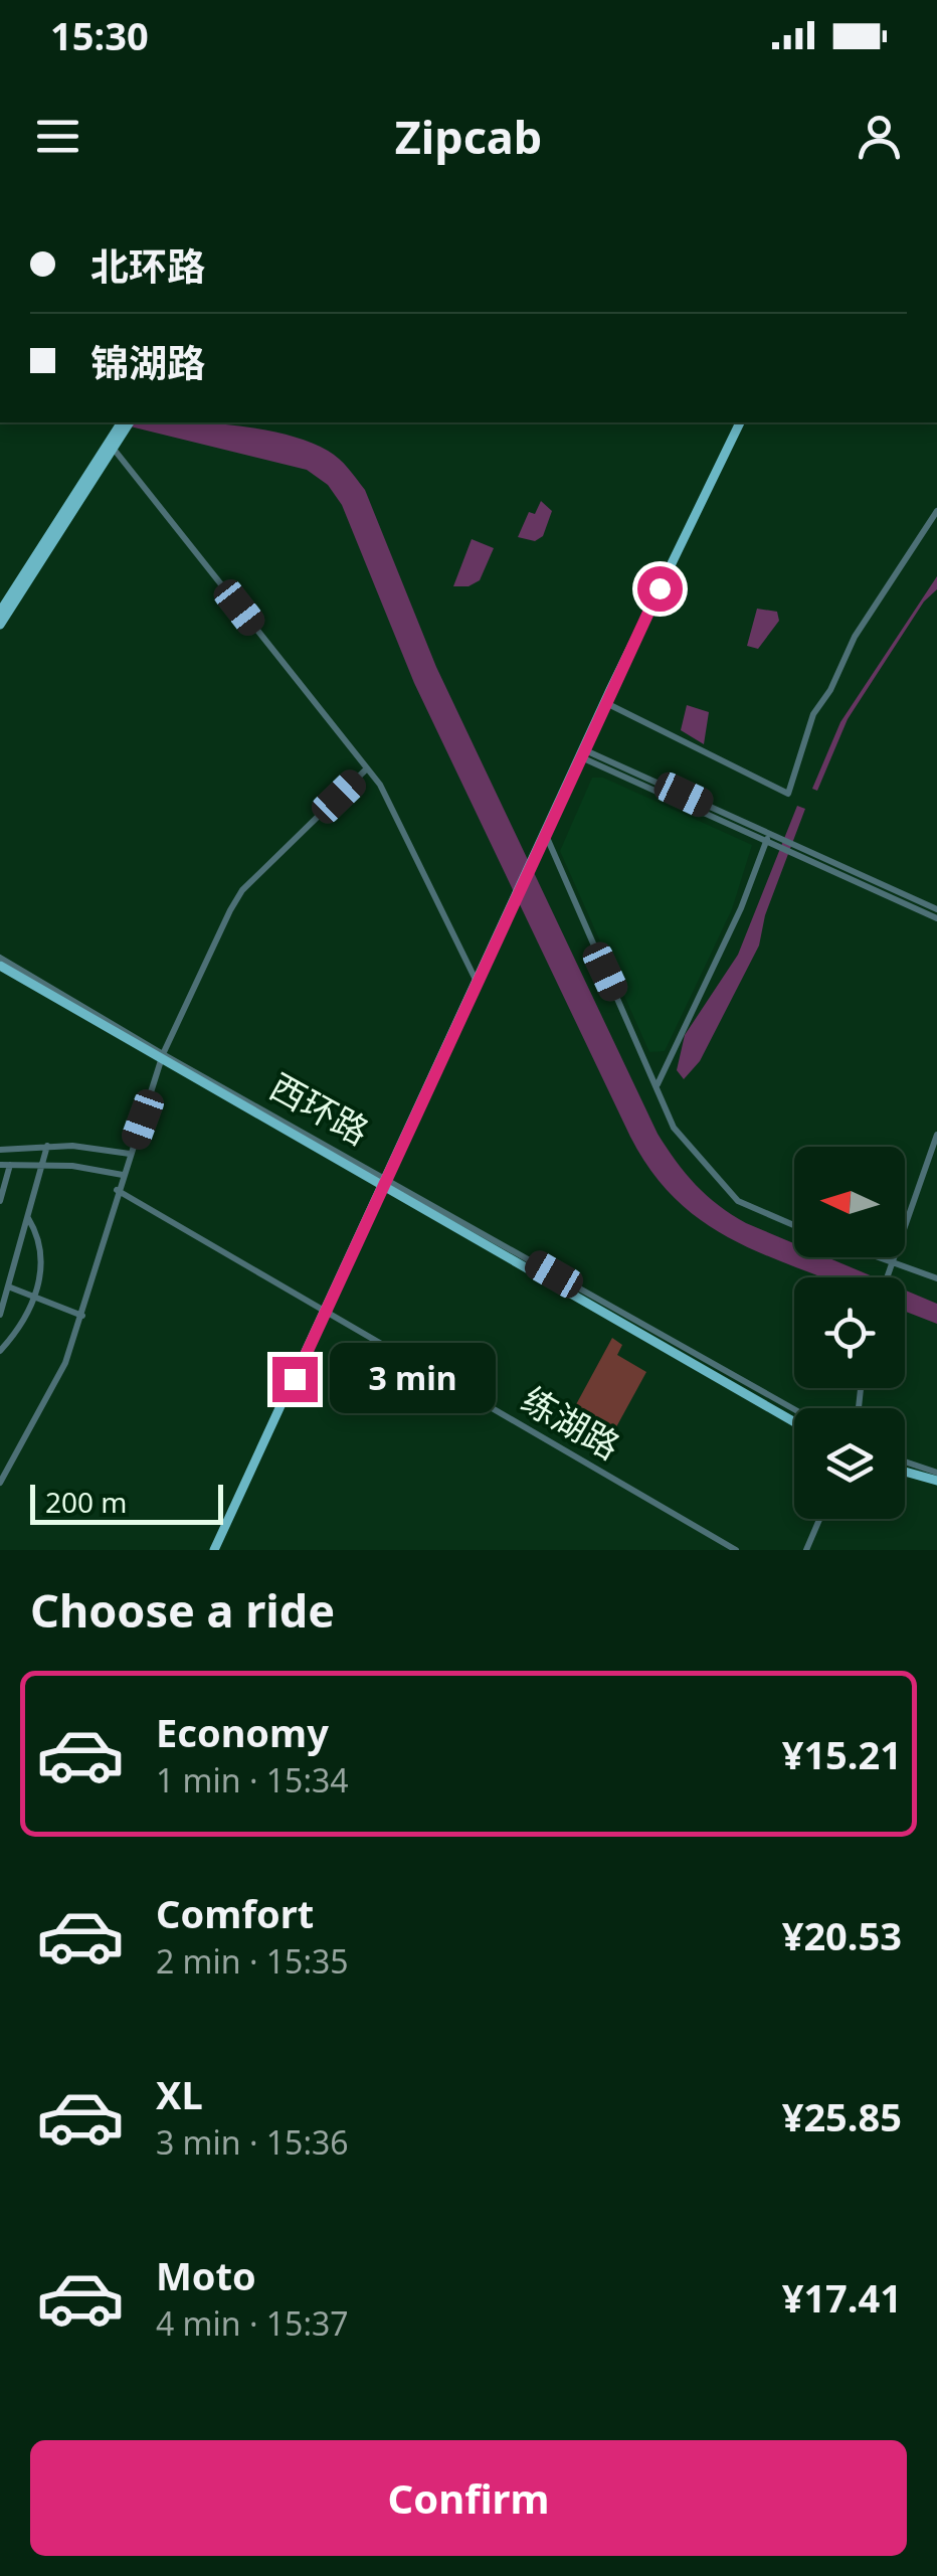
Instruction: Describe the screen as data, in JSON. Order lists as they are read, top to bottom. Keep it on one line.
{"streets":{"main road":["西环路"],"street":["练湖路"]},"scale_bar":"200 m","north":"left","page":{"status":"15:30","header":"Zipcab","banner":["北环路","锦湖路"],"bubble":"3 min","scale":"200 m","heading":"Choose a ride","list":[{"name":"Economy","note":"1 min · 15:34","value":"¥15.21"},{"name":"Comfort","note":"2 min · 15:35","value":"¥20.53"},{"name":"XL","note":"3 min · 15:36","value":"¥25.85"},{"name":"Moto","note":"4 min · 15:37","value":"¥17.41"}],"buttons":"Confirm"}}
